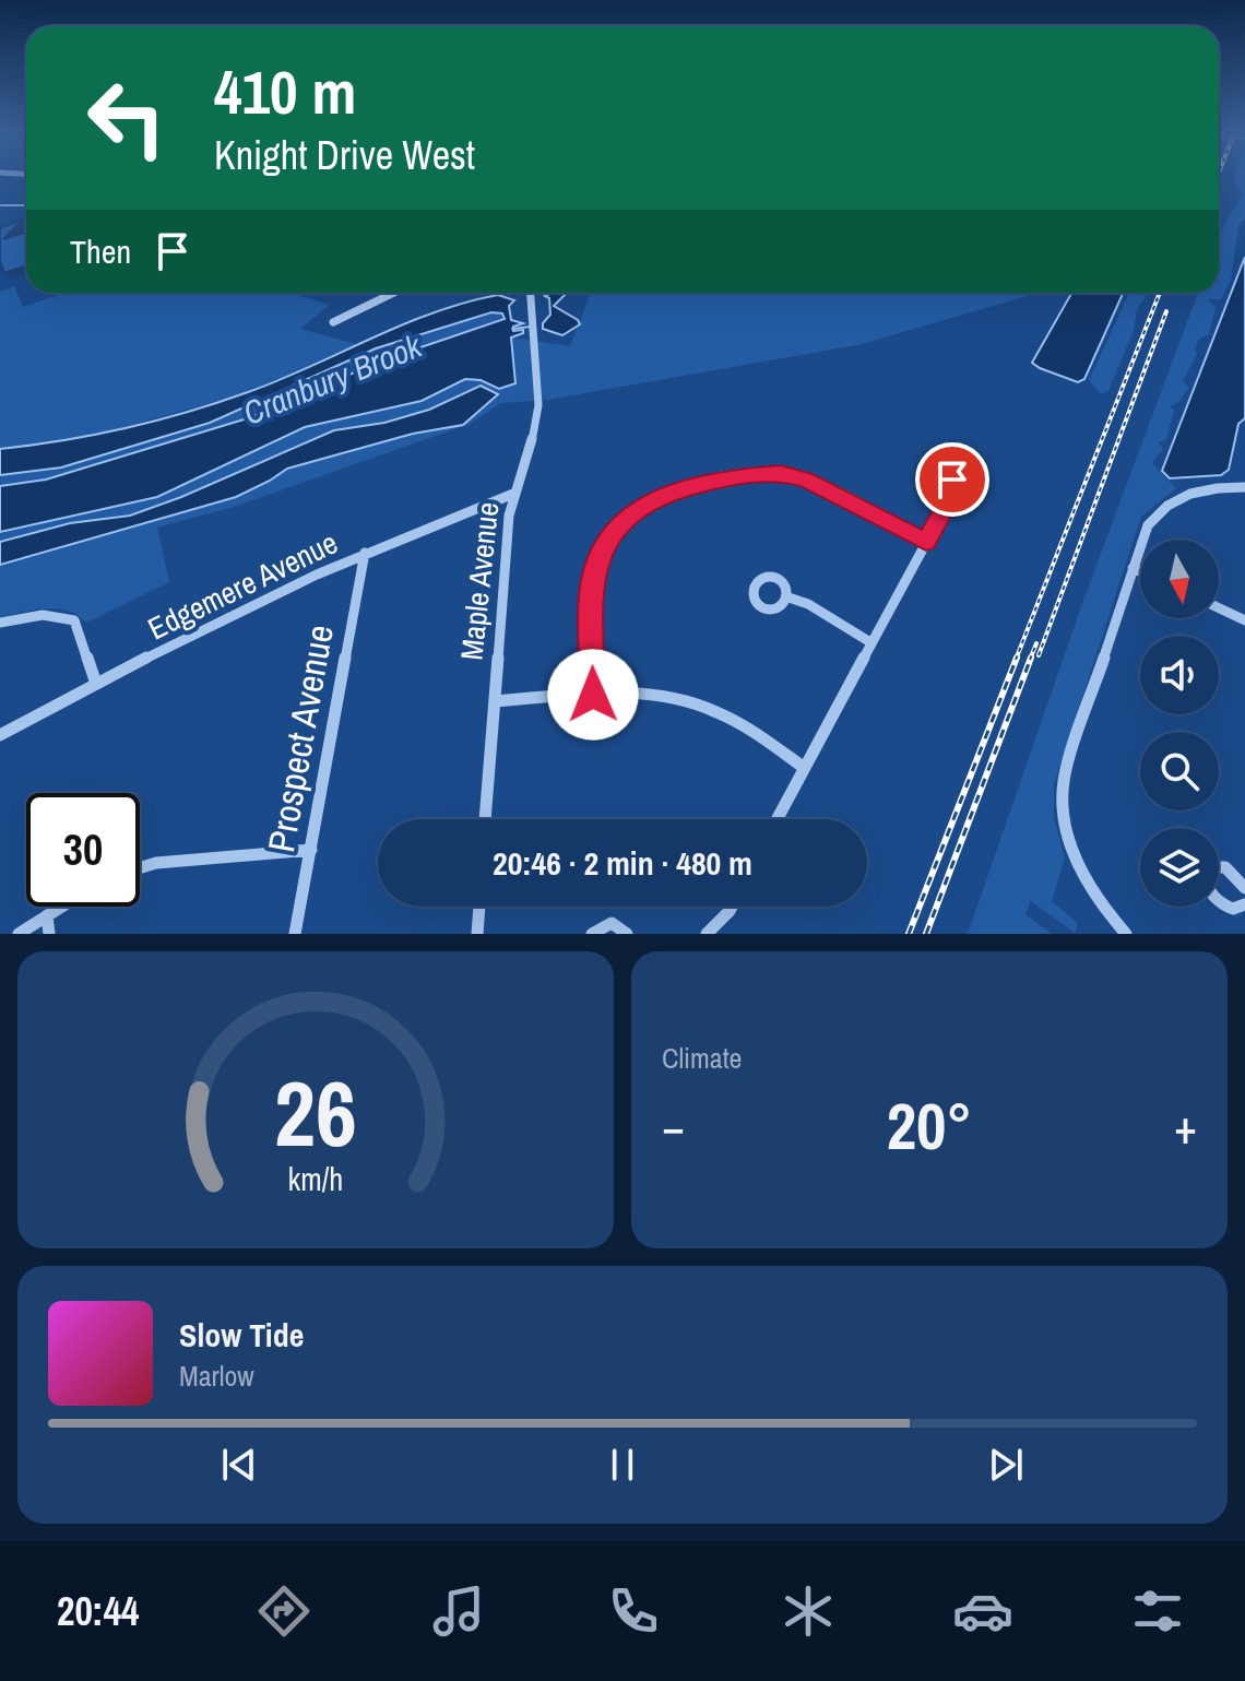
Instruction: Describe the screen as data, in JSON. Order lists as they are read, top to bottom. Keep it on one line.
{"streets":{"street":["Maple Avenue","Edgemere Avenue","Prospect Avenue"]},"crossings":[["Maple Avenue","Edgemere Avenue"],["Edgemere Avenue","Prospect Avenue"]],"water":["Cranbury Brook"],"north":"bottom","page":{"turn":["410 m","Knight Drive West"],"then":"Then","limit":"30","trip":"20:46 · 2 min · 480 m","tile":"Climate","heat":["−","20°","+"],"song":["Slow Tide","Marlow"],"tabs":"20:44","gauge":["26","km/h"]}}
